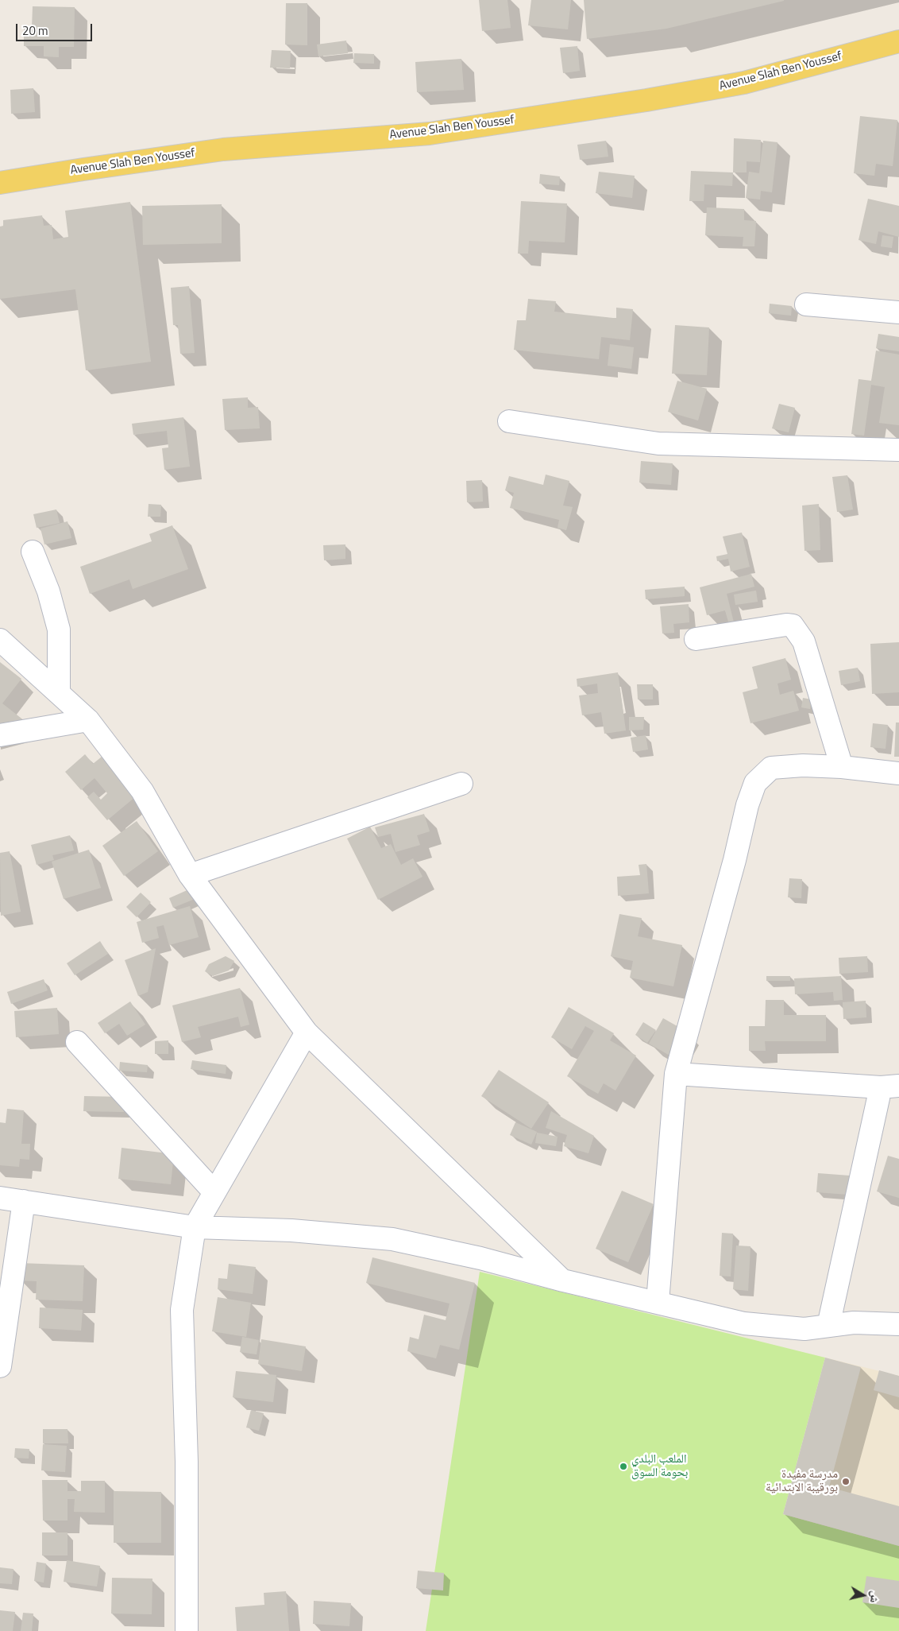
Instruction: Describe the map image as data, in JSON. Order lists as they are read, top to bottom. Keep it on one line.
{"streets":{"main road":["Avenue Slah Ben Youssef"]},"places":["الملعب البلدي بحومة السوق","مدرسة مفيدة بورقيبة الابتدائية"],"scale_bar":"20 m","north":"right"}
